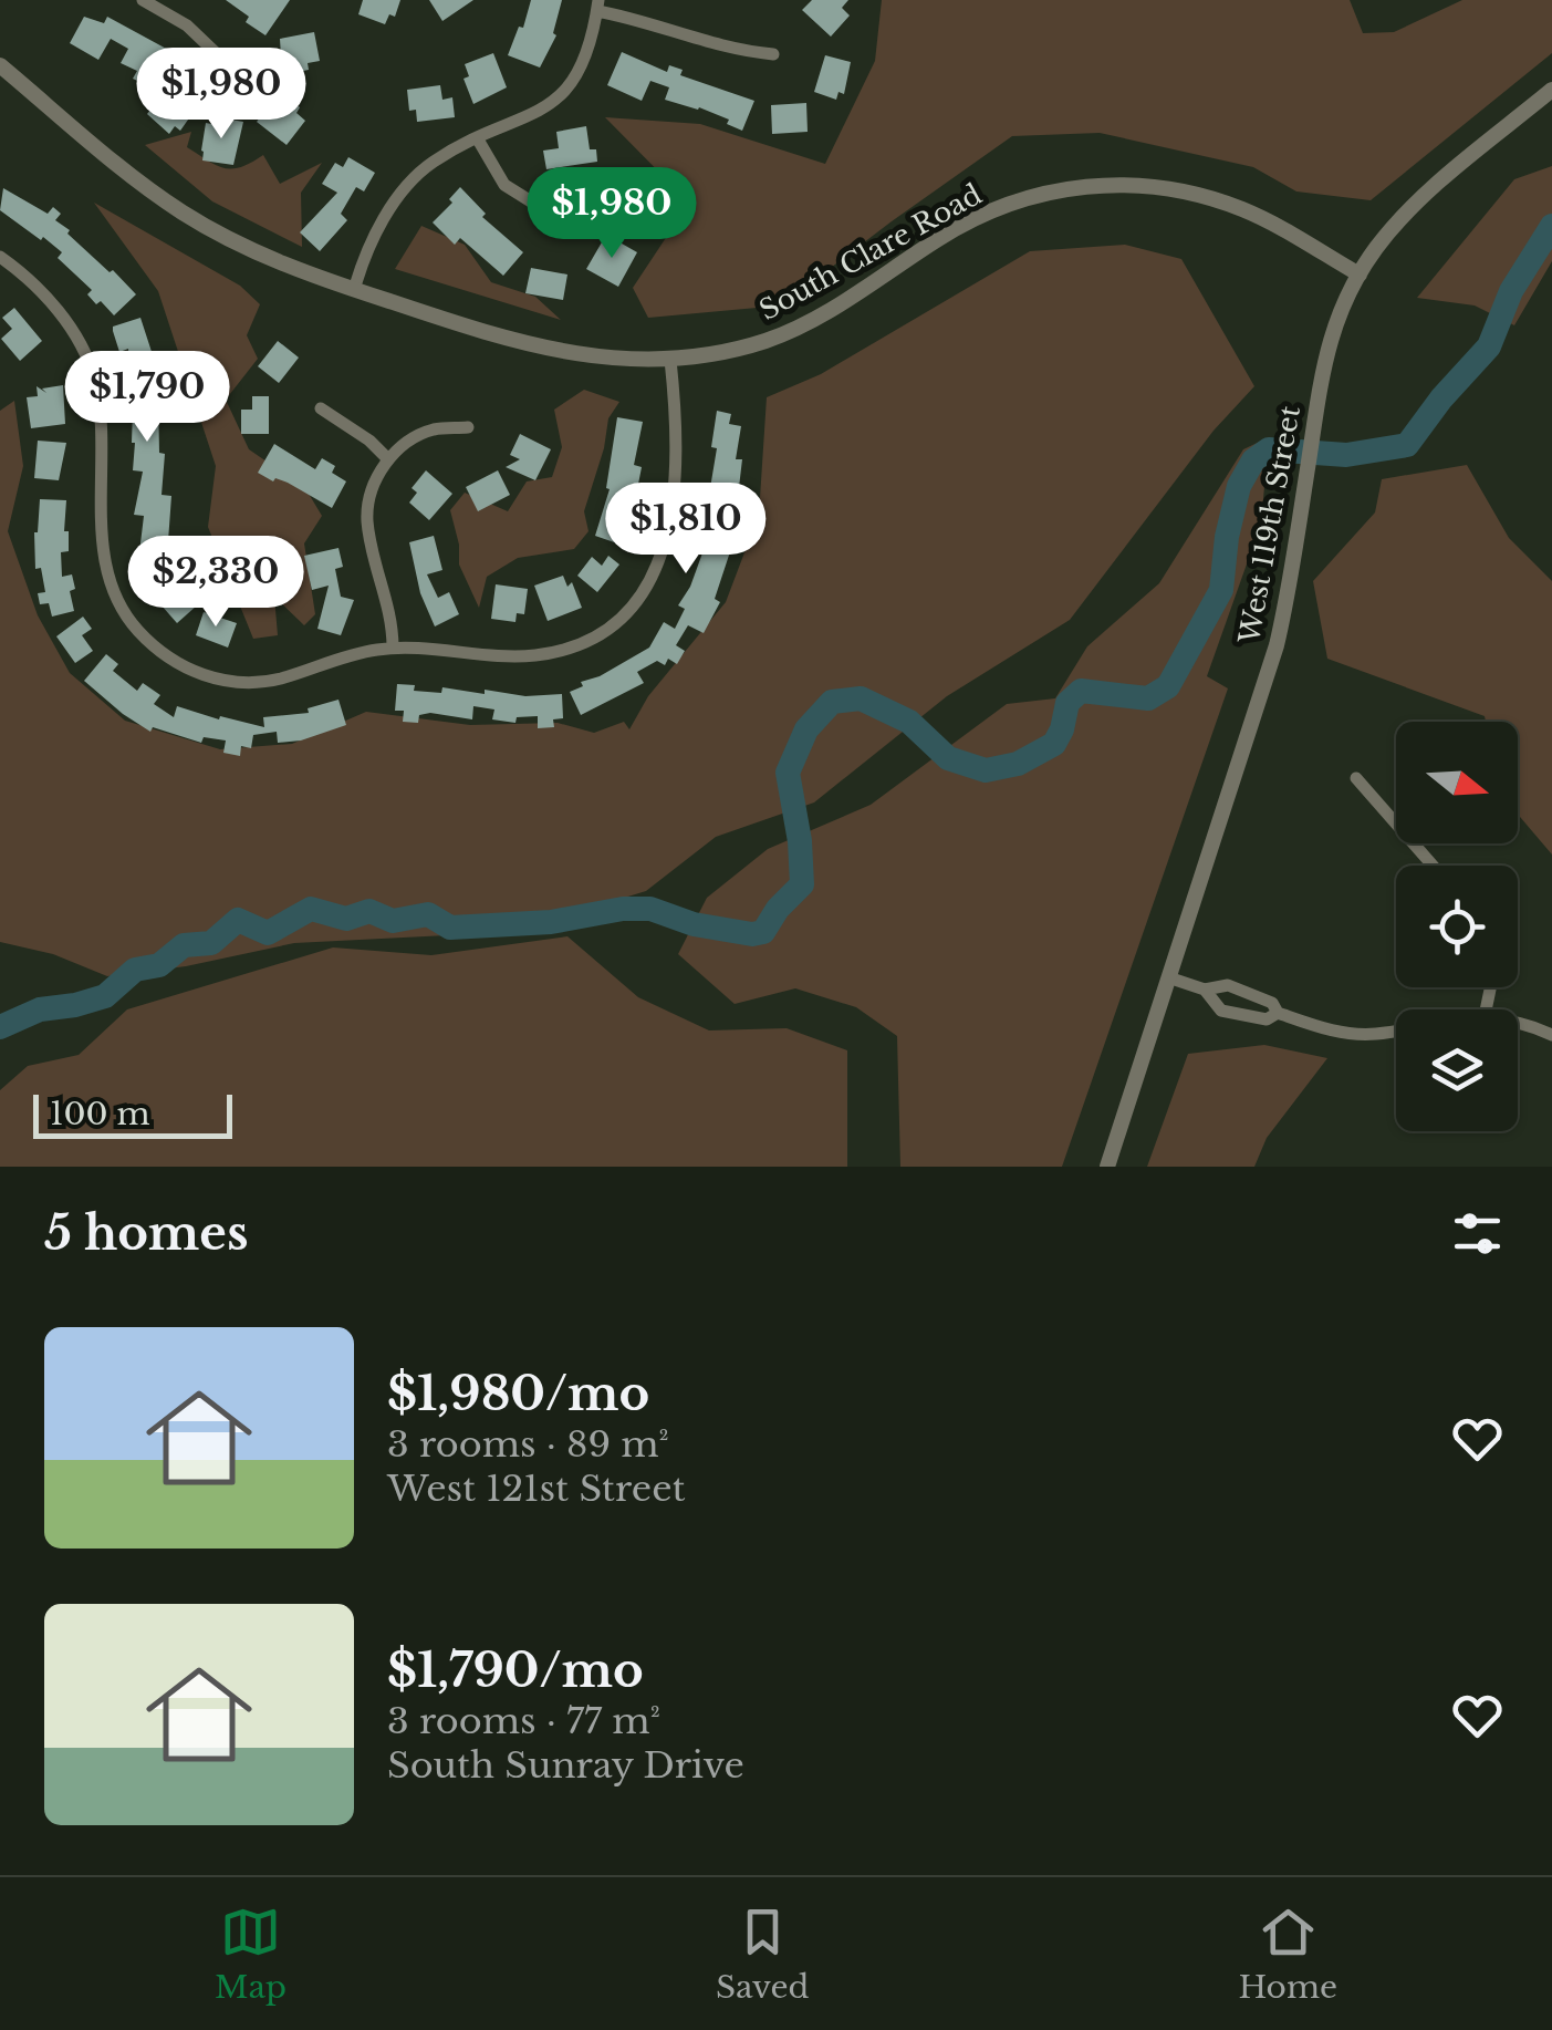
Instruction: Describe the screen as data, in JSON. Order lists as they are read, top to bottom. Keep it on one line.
{"streets":{"street":["South Clare Road","West 119th Street"]},"crossings":[["South Clare Road","West 119th Street"]],"scale_bar":"100 m","north":"right","page":{"price":["$1,980","$1,980","$1,790","$1,810","$2,330"],"scale":"100 m","heading":"5 homes","list":[{"name":"$1,980/mo","note":"3 rooms · 89 m² · West 121st Street"},{"name":"$1,790/mo","note":"3 rooms · 77 m² · South Sunray Drive"}],"tabs":["Map","Saved","Home"]}}
